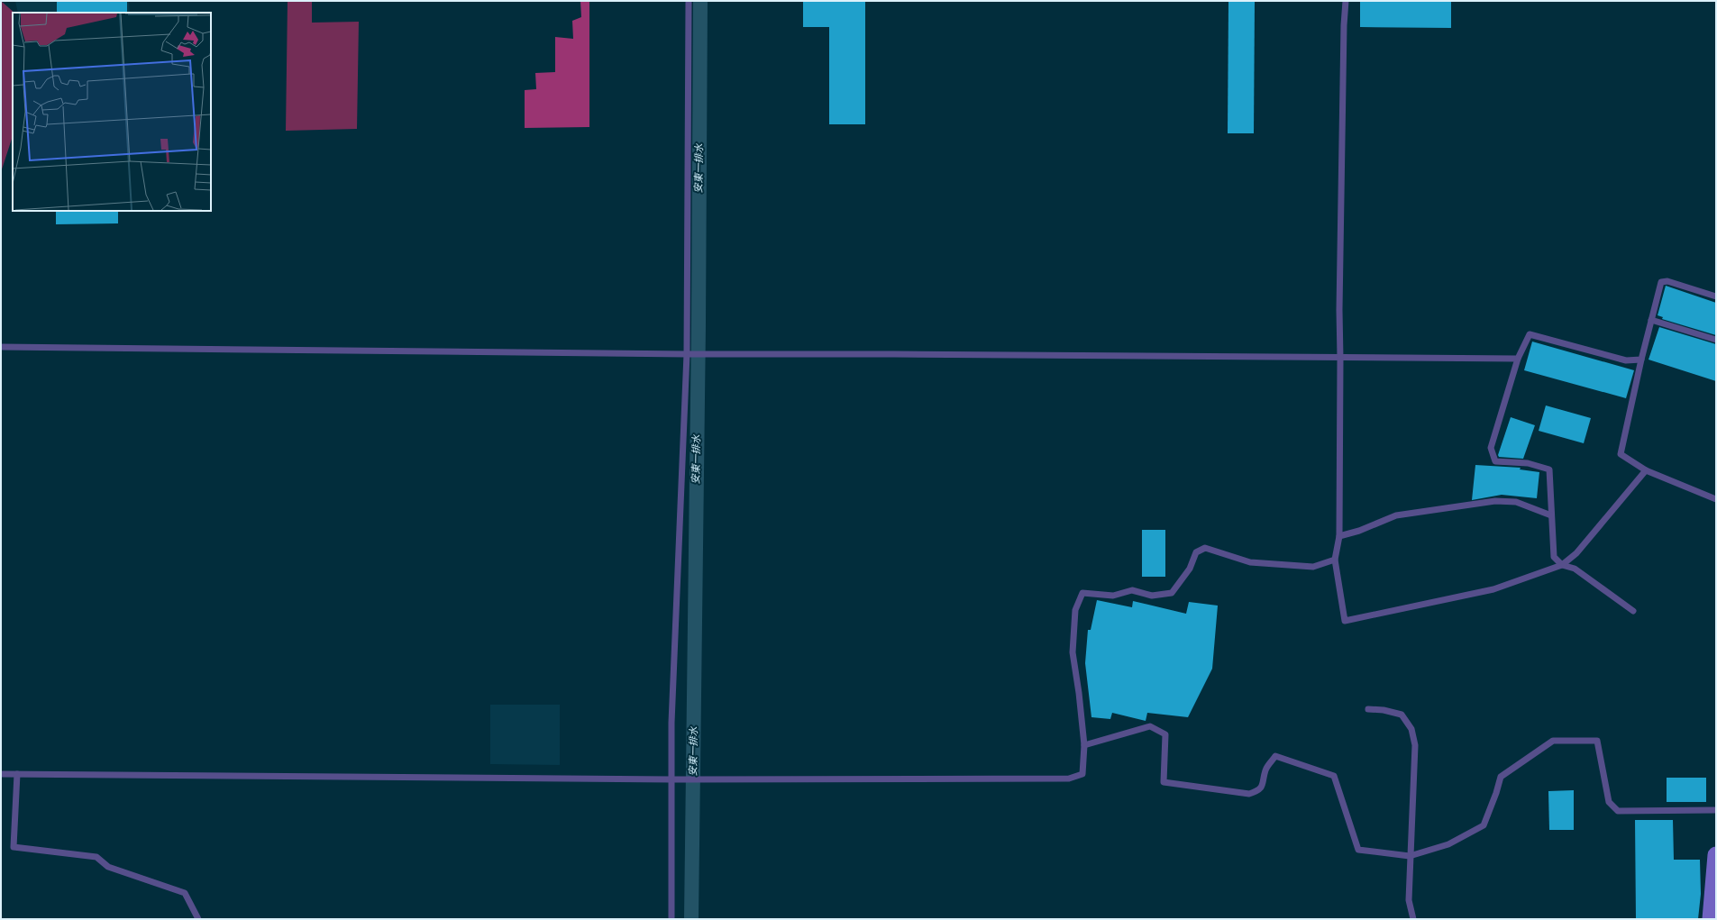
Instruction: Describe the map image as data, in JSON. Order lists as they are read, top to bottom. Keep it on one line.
{"water":["安東一排水"]}
